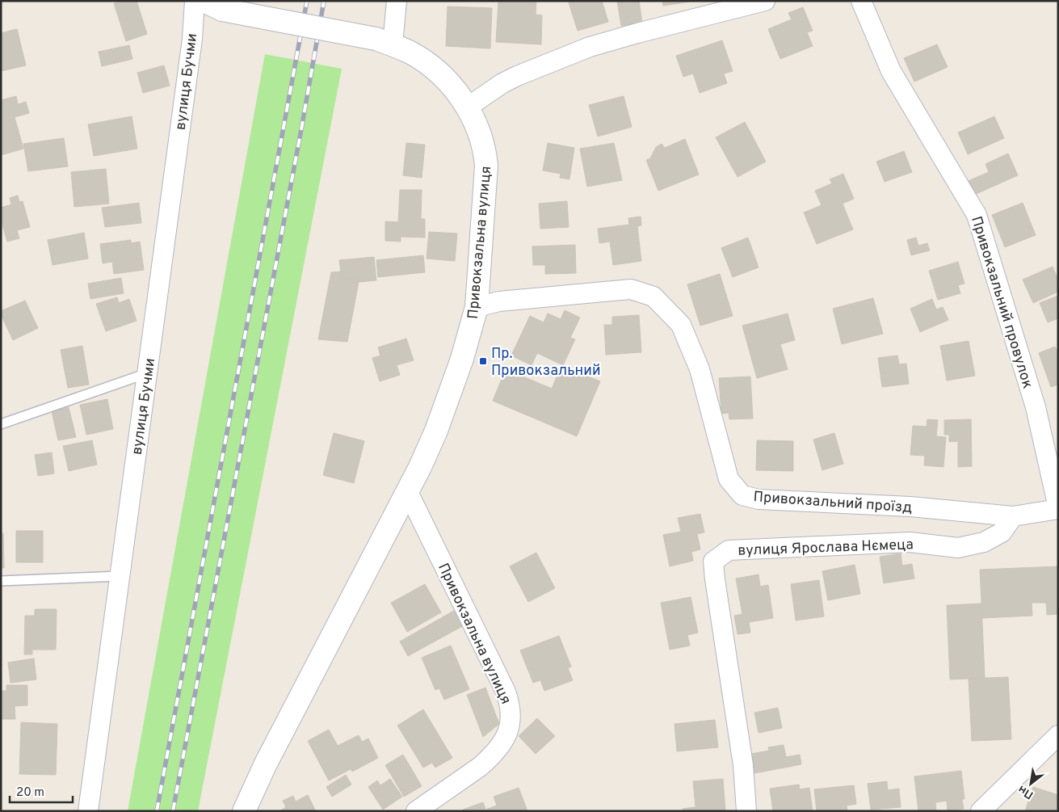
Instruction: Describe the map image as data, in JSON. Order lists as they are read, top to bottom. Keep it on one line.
{"streets":{"street":["вулиця Бучми","Привокзальна вулиця","Привокзальний провулок","Привокзальний проїзд","вулиця Ярослава Нємеца"]},"crossings":[["Привокзальна вулиця","Привокзальний проїзд"],["Привокзальний провулок","Привокзальний проїзд"],["Привокзальний проїзд","вулиця Ярослава Нємеца"]],"places":{"transit":["Пр. Привокзальний"]},"scale_bar":"20 m","north":"bottom left"}
